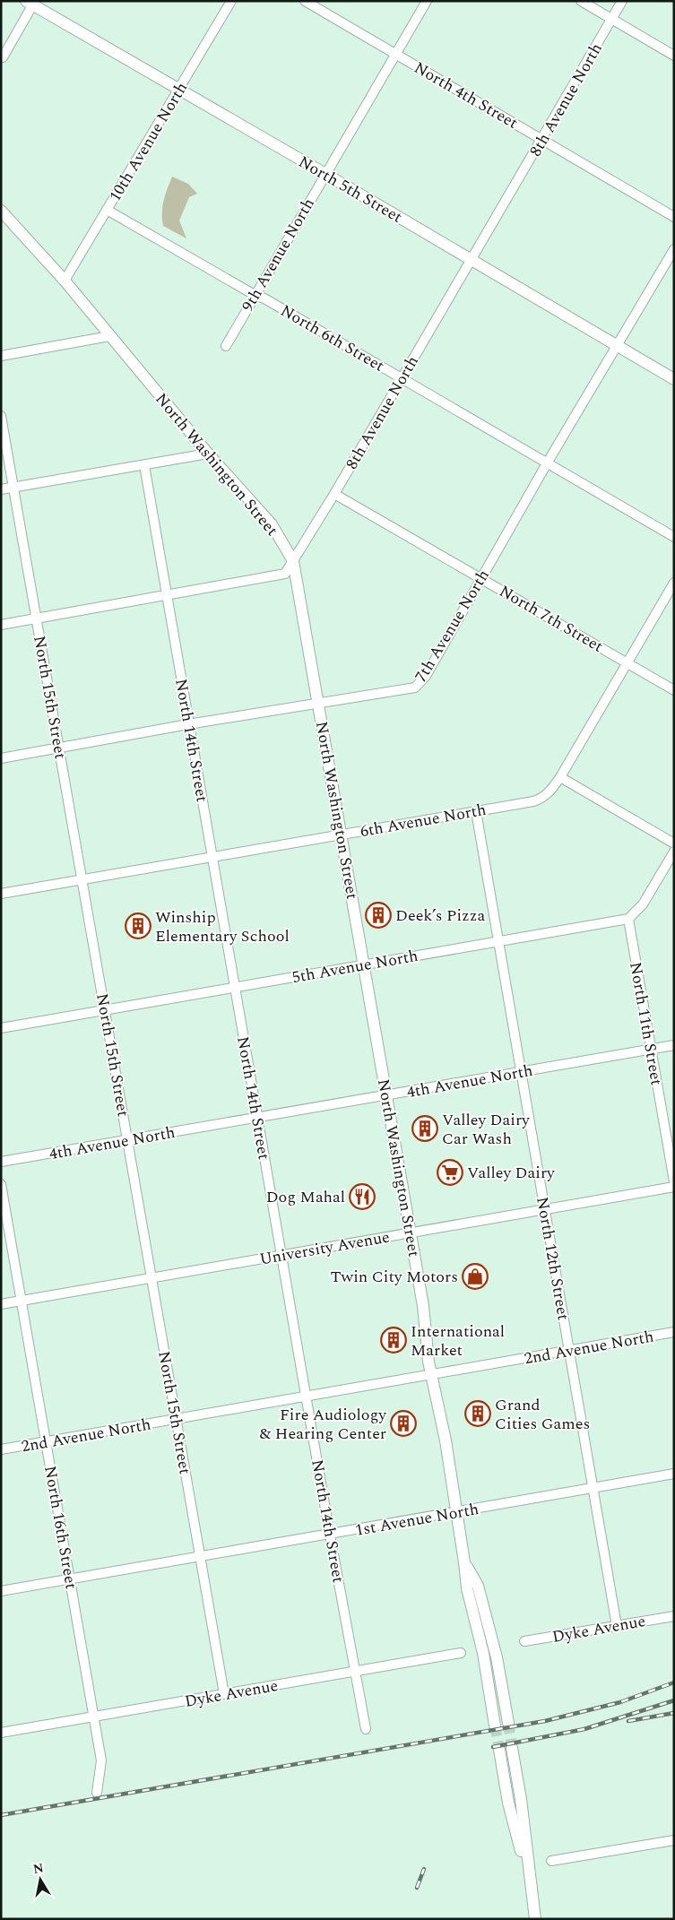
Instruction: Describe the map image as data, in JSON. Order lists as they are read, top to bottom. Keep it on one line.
{"streets":{"main road":["North 5th Street","North Washington Street"],"street":["North 4th Street","8th Avenue North","10th Avenue North","9th Avenue North","North 6th Street","North 7th Street","7th Avenue North","North 15th Street","North 14th Street","6th Avenue North","5th Avenue North","North 11th Street","4th Avenue North","University Avenue","North 12th Street","2nd Avenue North","1st Avenue North","North 16th Street","Dyke Avenue"]},"crossings":[["North 4th Street","8th Avenue North"],["North 4th Street","9th Avenue North"],["8th Avenue North","North 5th Street"],["8th Avenue North","North 6th Street"],["8th Avenue North","North Washington Street"],["8th Avenue North","North 7th Street"],["8th Avenue North","North 15th Street"],["8th Avenue North","North 14th Street"],["10th Avenue North","North 5th Street"],["10th Avenue North","North 6th Street"],["10th Avenue North","North Washington Street"],["North 5th Street","9th Avenue North"],["North 5th Street","7th Avenue North"],["9th Avenue North","North 6th Street"],["North 6th Street","7th Avenue North"],["North Washington Street","7th Avenue North"],["North Washington Street","6th Avenue North"],["North Washington Street","5th Avenue North"],["North Washington Street","4th Avenue North"],["North Washington Street","University Avenue"],["North Washington Street","2nd Avenue North"],["North Washington Street","1st Avenue North"],["North 7th Street","7th Avenue North"],["North 7th Street","6th Avenue North"],["7th Avenue North","North 15th Street"],["7th Avenue North","North 14th Street"],["North 15th Street","6th Avenue North"],["North 15th Street","5th Avenue North"],["North 15th Street","4th Avenue North"],["North 15th Street","University Avenue"],["North 15th Street","2nd Avenue North"],["North 15th Street","1st Avenue North"],["North 15th Street","Dyke Avenue"],["North 14th Street","6th Avenue North"],["North 14th Street","5th Avenue North"],["North 14th Street","4th Avenue North"],["North 14th Street","University Avenue"],["North 14th Street","2nd Avenue North"],["North 14th Street","1st Avenue North"],["North 14th Street","Dyke Avenue"],["6th Avenue North","North 12th Street"],["5th Avenue North","North 11th Street"],["5th Avenue North","North 12th Street"],["North 11th Street","4th Avenue North"],["4th Avenue North","North 12th Street"],["University Avenue","North 12th Street"],["University Avenue","North 16th Street"],["North 12th Street","2nd Avenue North"],["North 12th Street","1st Avenue North"],["North 12th Street","Dyke Avenue"],["2nd Avenue North","North 16th Street"],["1st Avenue North","North 16th Street"],["North 16th Street","Dyke Avenue"]],"places":{"building":["Deek’s Pizza","Winship Elementary School","Valley Dairy Car Wash","International Market","Grand Cities Games","Fire Audiology & Hearing Center"],"supermarket":["Valley Dairy"],"restaurant":["Dog Mahal"],"shop":["Twin City Motors"]},"north":"top"}
